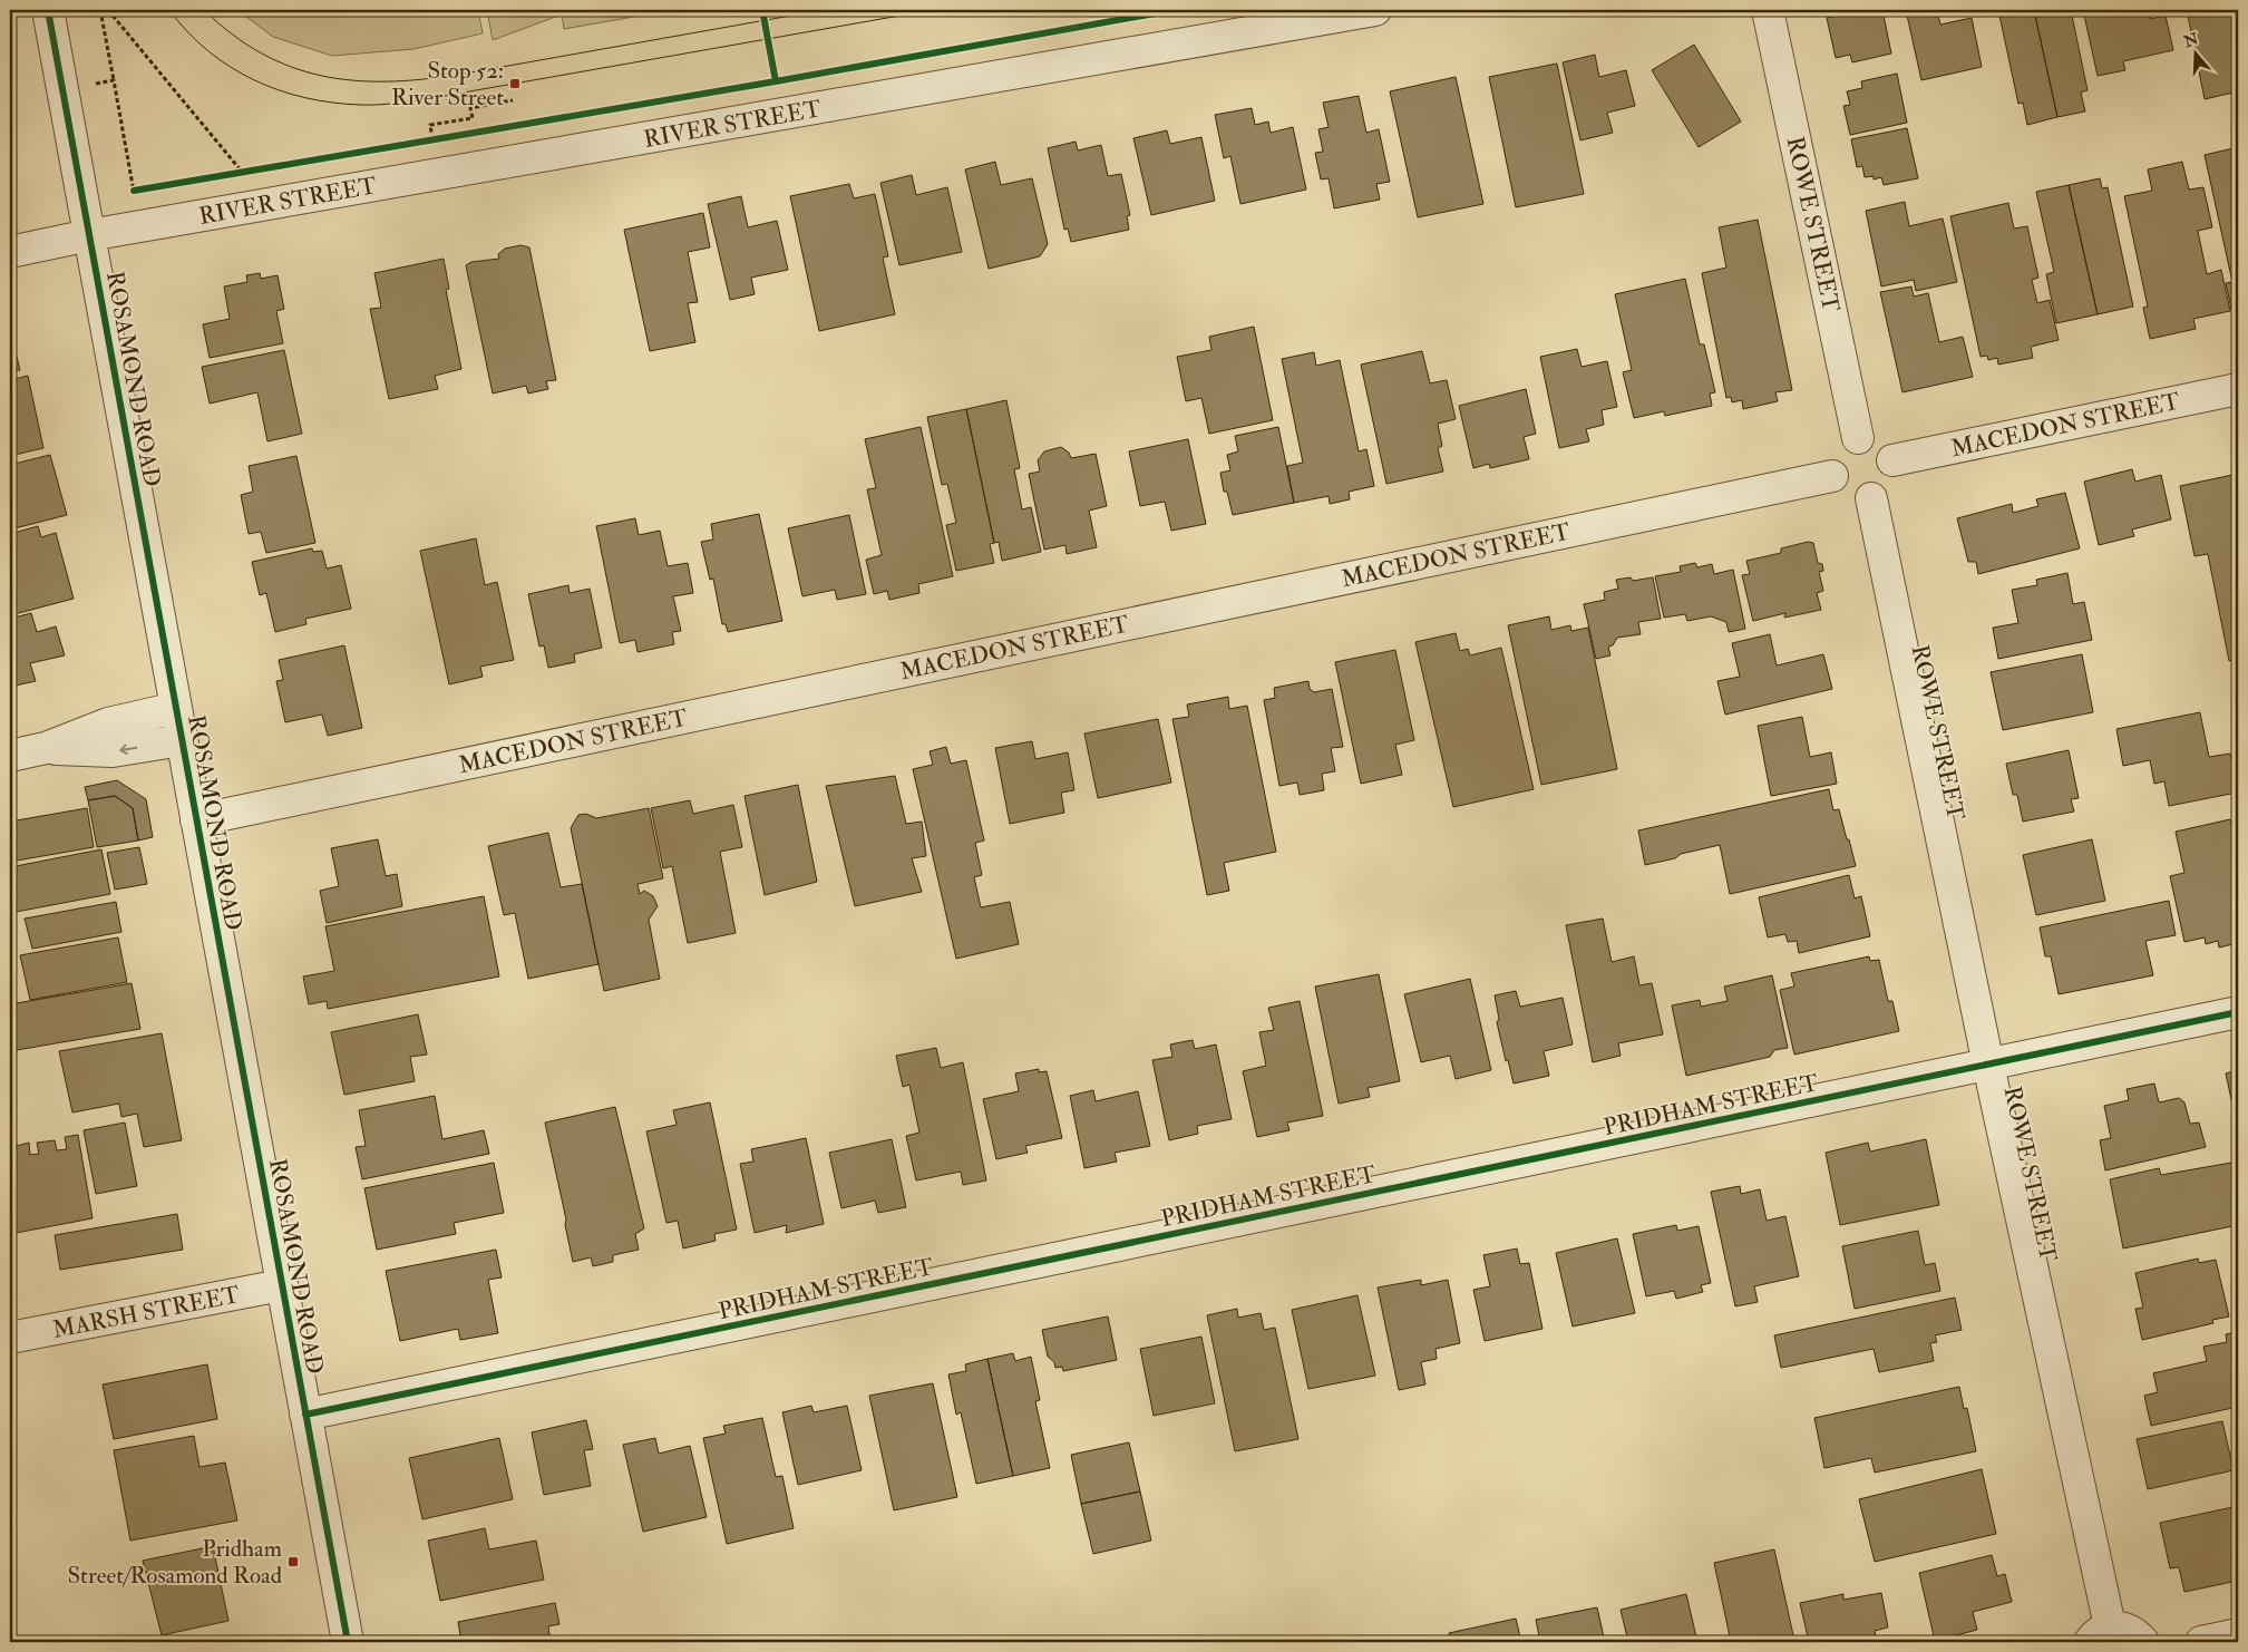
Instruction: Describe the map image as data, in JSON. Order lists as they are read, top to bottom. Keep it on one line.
{"streets":{"street":["RIVER STREET","ROWE STREET","ROSAMOND ROAD","MACEDON STREET","PRIDHAM STREET","MARSH STREET"]},"crossings":[["RIVER STREET","ROSAMOND ROAD"],["ROWE STREET","MACEDON STREET"],["ROWE STREET","PRIDHAM STREET"],["ROSAMOND ROAD","MACEDON STREET"],["ROSAMOND ROAD","PRIDHAM STREET"],["ROSAMOND ROAD","MARSH STREET"]],"places":{"transit":["Stop 52: River Street","Pridham Street/Rosamond Road"]},"north":"top"}
